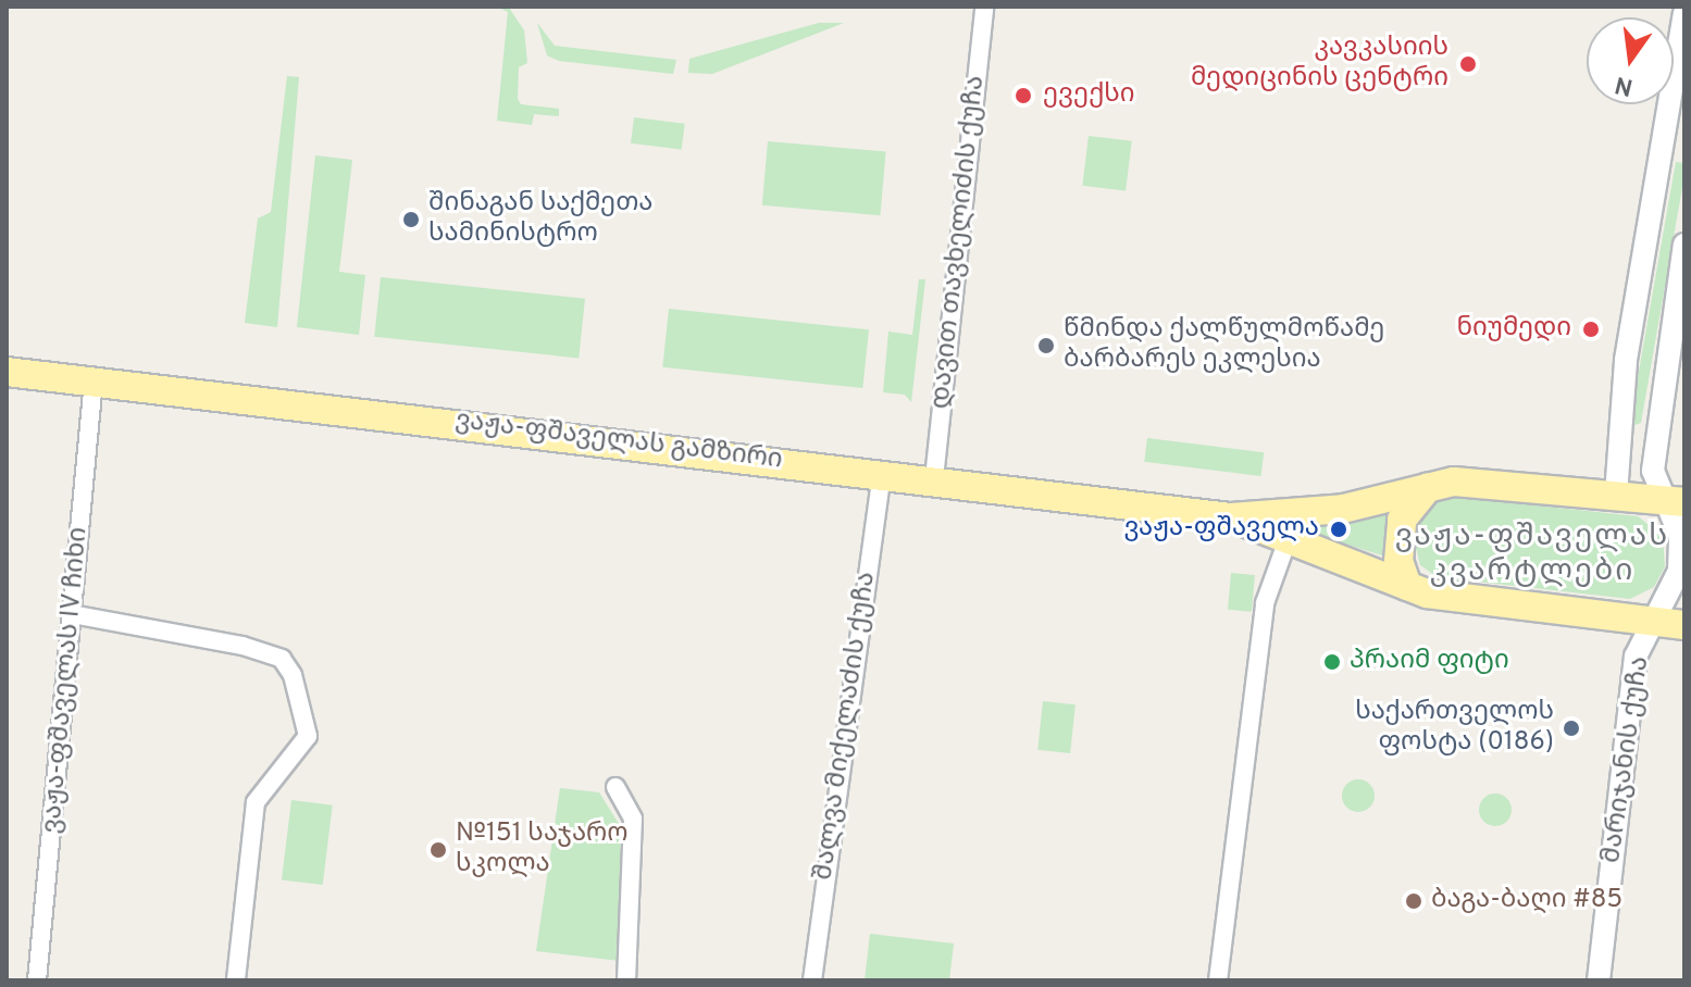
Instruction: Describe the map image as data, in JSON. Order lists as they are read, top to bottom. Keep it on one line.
{"streets":{"main road":["ვაჟა-ფშაველას გამზირი"],"street":["დავით თავხელიძის ქუჩა","ვაჟა-ფშაველას IV ჩიხი","შალვა მიქელაძის ქუჩა","მარიჯანის ქუჩა"]},"crossings":[["დავით თავხელიძის ქუჩა","ვაჟა-ფშაველას გამზირი"],["ვაჟა-ფშაველას გამზირი","ვაჟა-ფშაველას IV ჩიხი"],["ვაჟა-ფშაველას გამზირი","შალვა მიქელაძის ქუჩა"],["ვაჟა-ფშაველას გამზირი","მარიჯანის ქუჩა"]],"districts":["ვაჟა-ფშაველას კვარტლები"],"places":["კავკასიის მედიცინის ცენტრი","ევექსი","შინაგან საქმეთა სამინისტრო","ნიუმედი","წმინდა ქალწულმოწამე ბარბარეს ეკლესია","ვაჟა-ფშაველა","პრაიმ ფიტი","საქართველოს ფოსტა (0186)","№151 საჯარო სკოლა","ბაგა-ბაღი #85"],"north":"bottom"}
